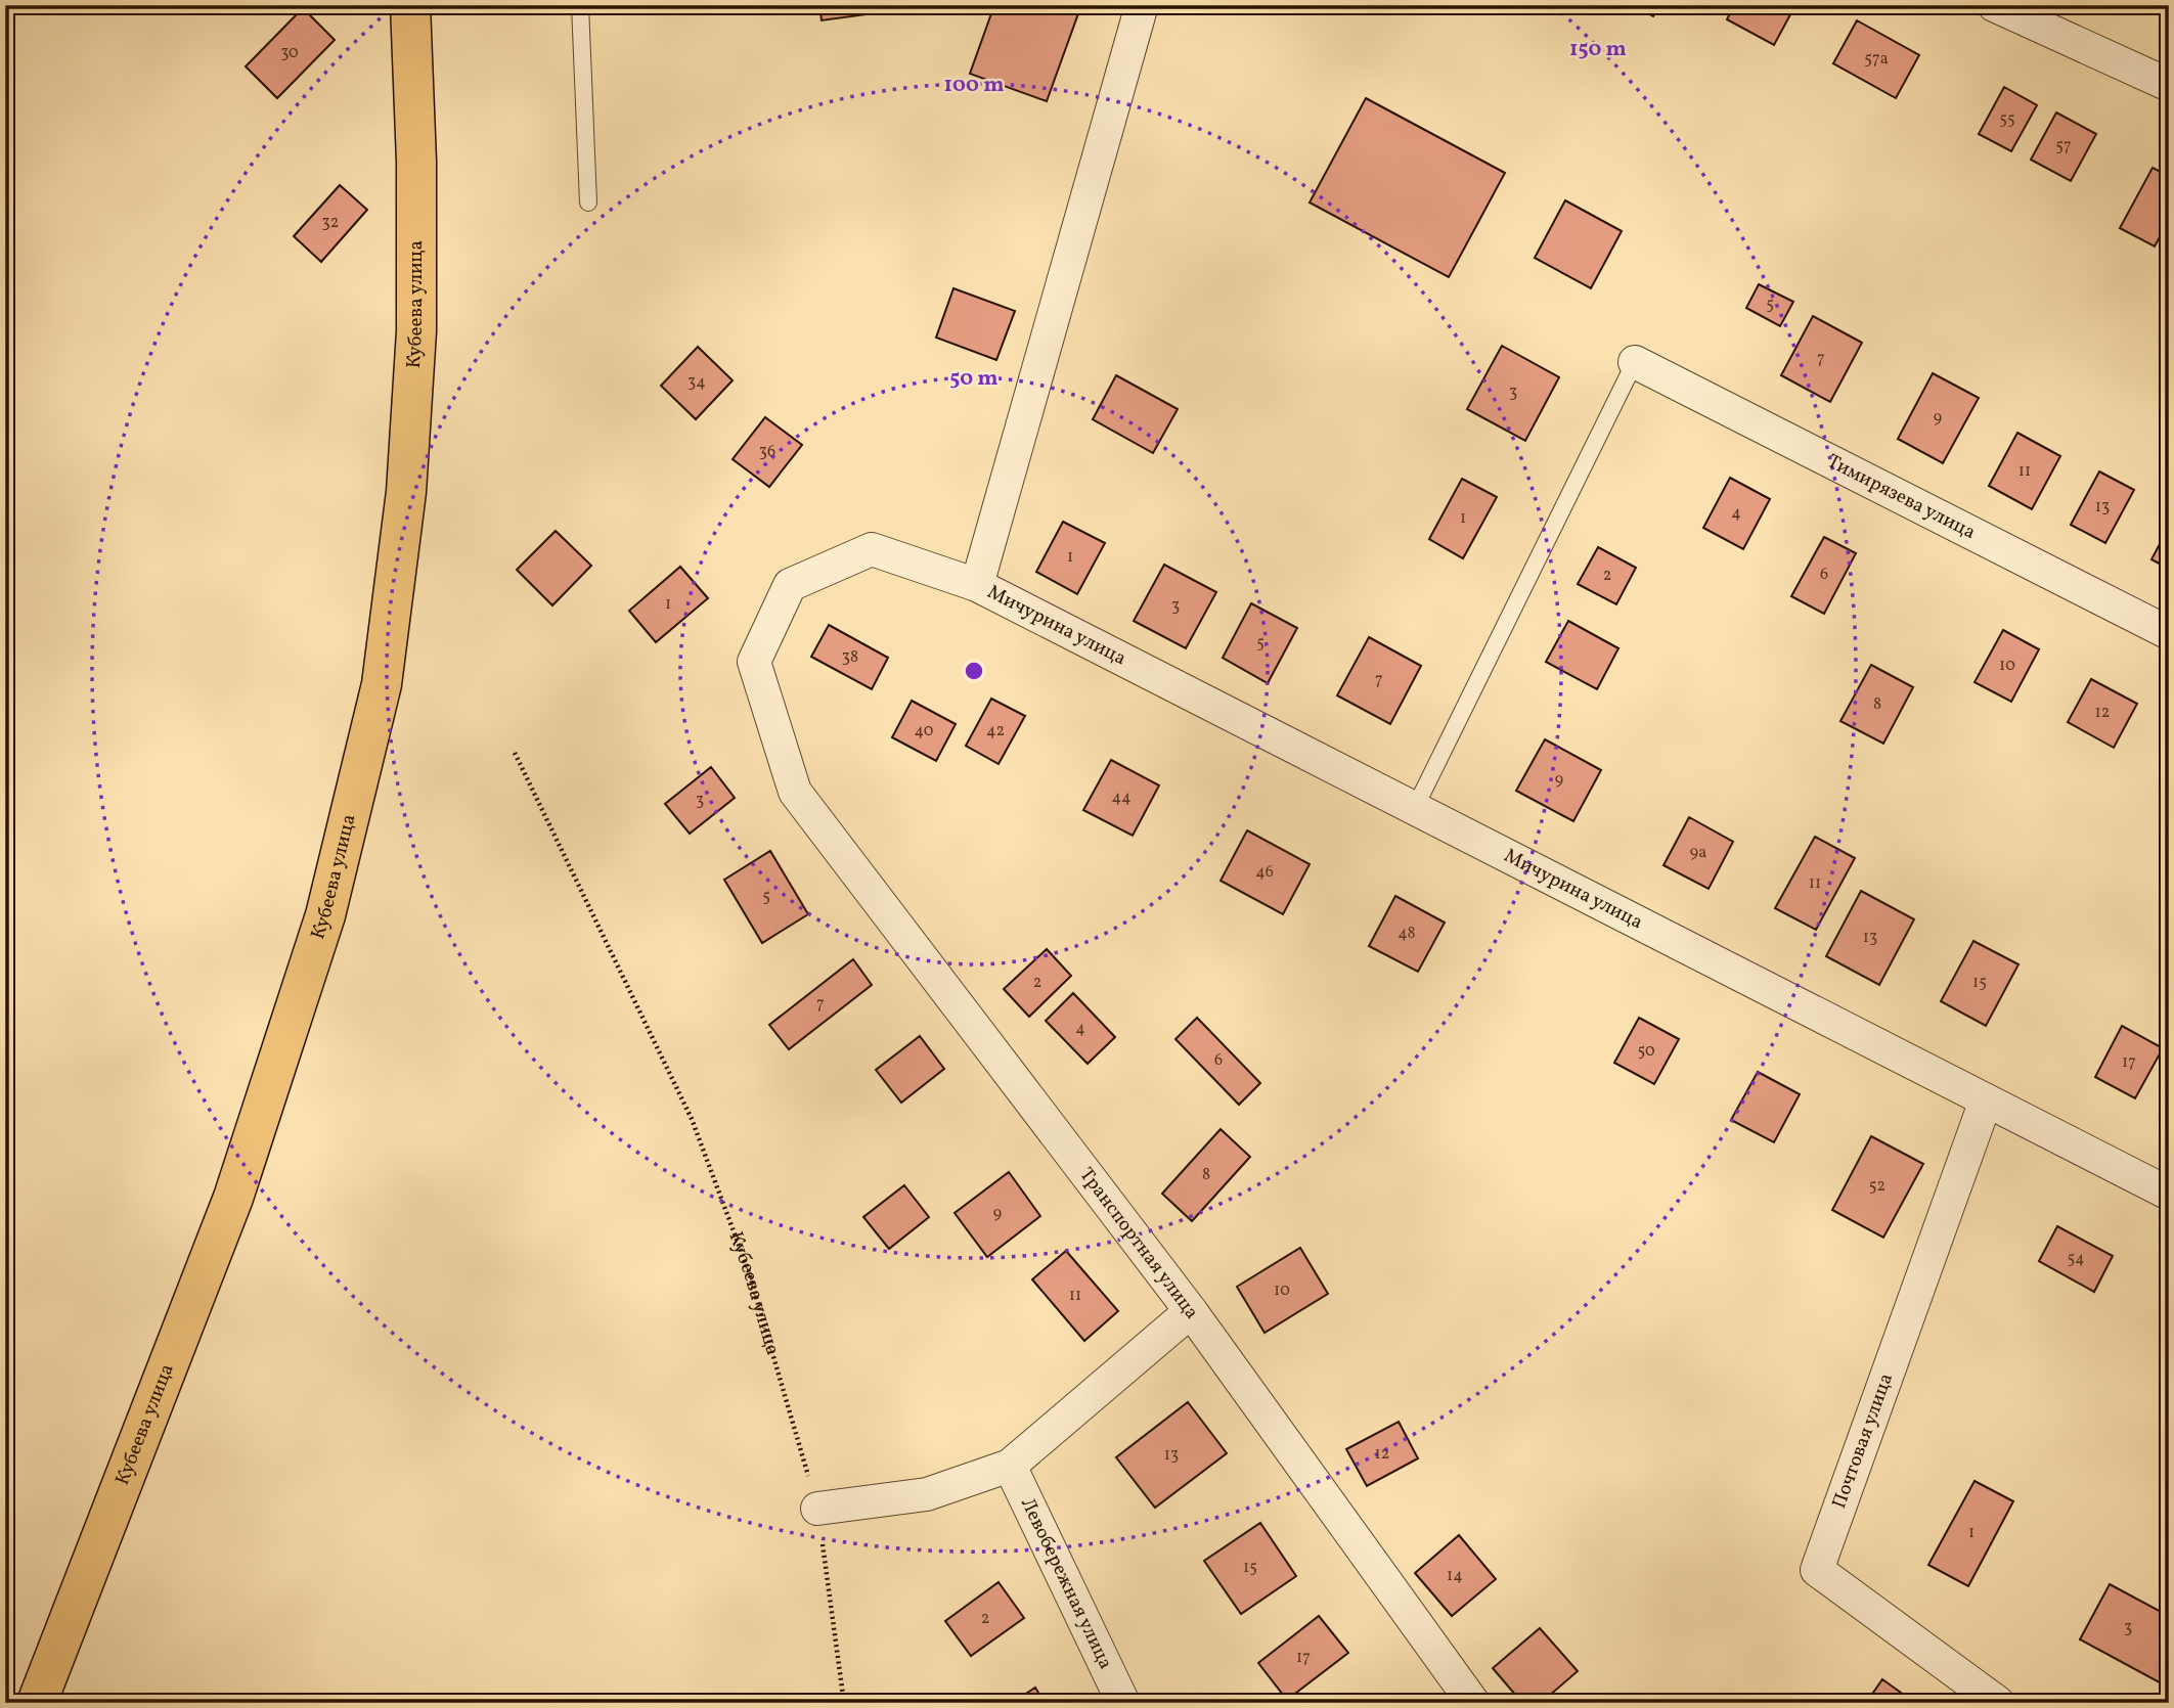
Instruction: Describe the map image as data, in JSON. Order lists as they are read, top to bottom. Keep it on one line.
{"streets":{"highway":["Кубеева улица"],"street":["Тимирязева улица","Мичурина улица","Транспортная улица","Почтовая улица","Левобережная улица"]},"crossings":[["Мичурина улица","Транспортная улица"],["Мичурина улица","Почтовая улица"]],"house_numbers":["30","57а","55","57","32","5","7","34","3","9","36","11","13","4","1","1","6","2","1","3","5","38","10","7","8","12","40","42","9","44","3","9а","46","11","5","48","13","2","15","7","4","50","6","17","8","52","9","54","10","11","12","13","1","15","14","2","3","17"],"rings":["150 m","100 m","50 m"]}
